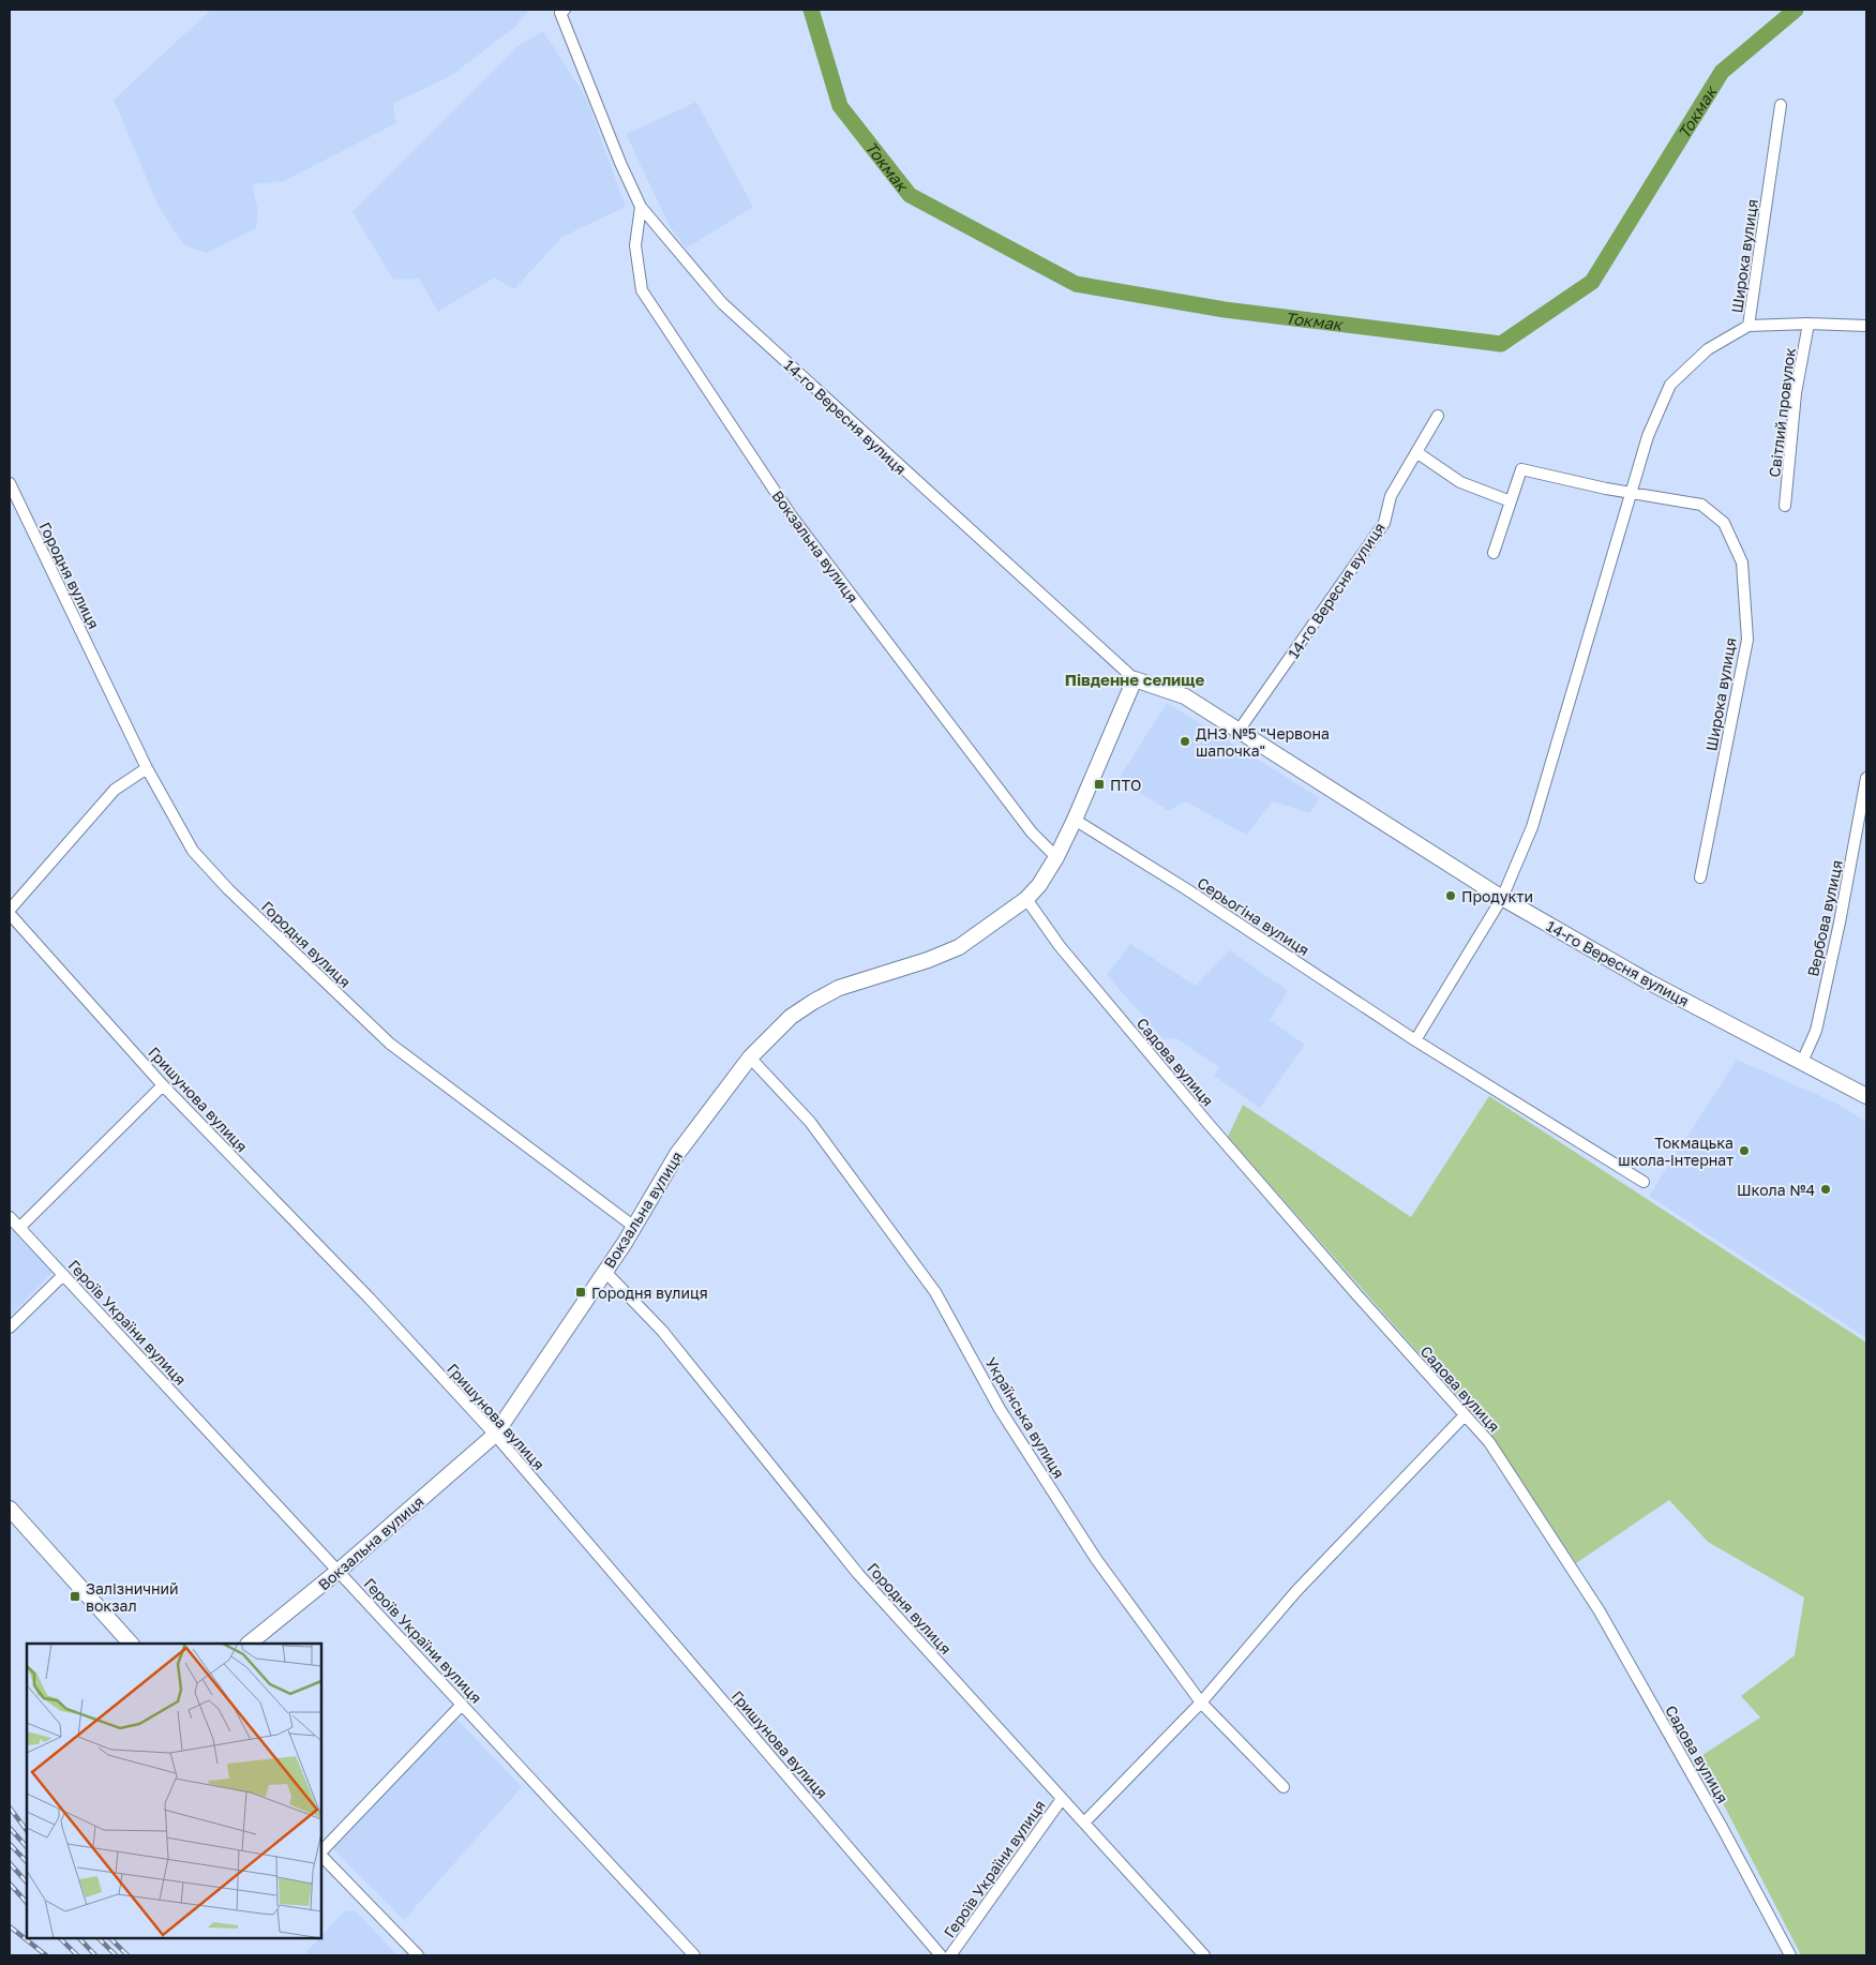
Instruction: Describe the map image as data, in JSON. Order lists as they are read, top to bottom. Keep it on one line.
{"streets":{"street":["Широка вулиця","Світлий провулок","14-го Вересня вулиця","Вокзальна вулиця","Городня вулиця","Серьогіна вулиця","Вербова вулиця","Садова вулиця","Гришунова вулиця","Героїв України вулиця","Українська вулиця"]},"crossings":[["Широка вулиця","14-го Вересня вулиця"],["14-го Вересня вулиця","Вокзальна вулиця"],["14-го Вересня вулиця","Вербова вулиця"],["Вокзальна вулиця","Городня вулиця"],["Вокзальна вулиця","Серьогіна вулиця"],["Вокзальна вулиця","Садова вулиця"],["Вокзальна вулиця","Гришунова вулиця"],["Вокзальна вулиця","Героїв України вулиця"],["Вокзальна вулиця","Українська вулиця"],["Городня вулиця","Героїв України вулиця"]],"districts":["Південне селище"],"water":["Токмак"],"places":{"other":["ДНЗ №5 \"Червона шапочка\"","Продукти","Токмацька школа-інтернат","Школа №4"],"transit":["ПТО","Городня вулиця","Залізничний вокзал"]}}
